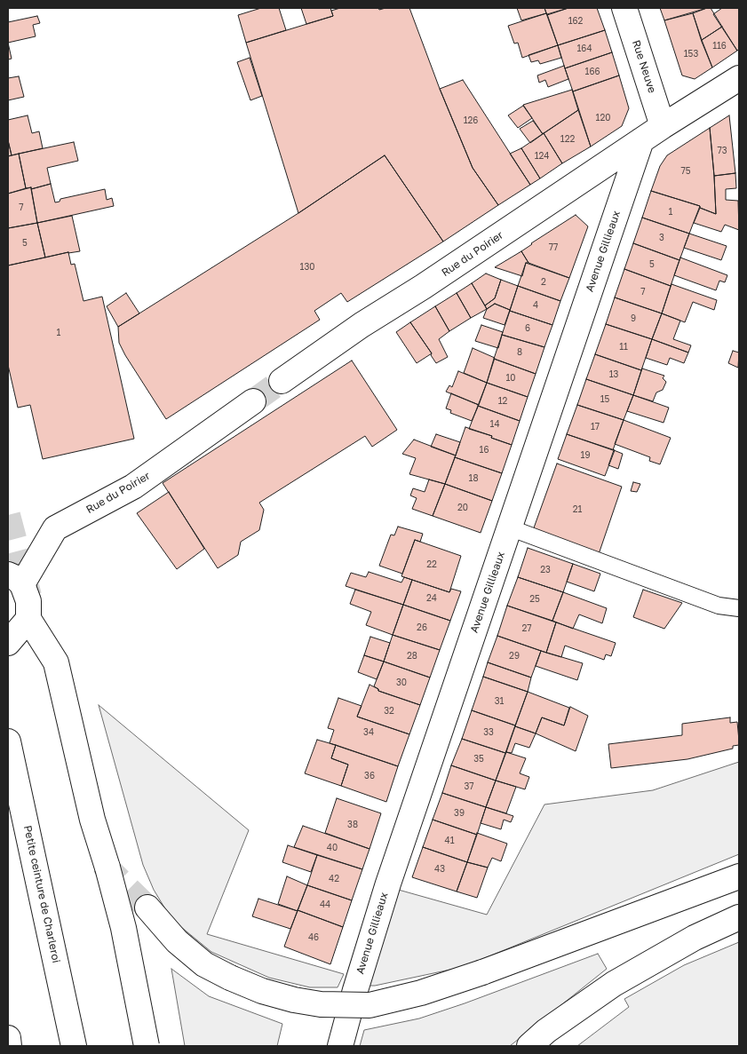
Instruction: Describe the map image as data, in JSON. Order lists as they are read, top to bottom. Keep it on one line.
{"streets":{"main road":["Rue Neuve","Avenue Gillieaux","Rue du Poirier","Petite ceinture de Charleroi"]},"crossings":[["Rue Neuve","Rue du Poirier"],["Avenue Gillieaux","Rue du Poirier"]],"house_numbers":["162","116","164","153","166","120","126","122","73","124","75","7","1","3","5","77","5","130","2","7","4","9","6","1","11","8","13","10","15","12","14","17","16","19","18","20","21","22","23","24","25","26","27","28","29","30","31","32","34","33","35","36","37","39","38","41","40","43","42","44","46"]}
